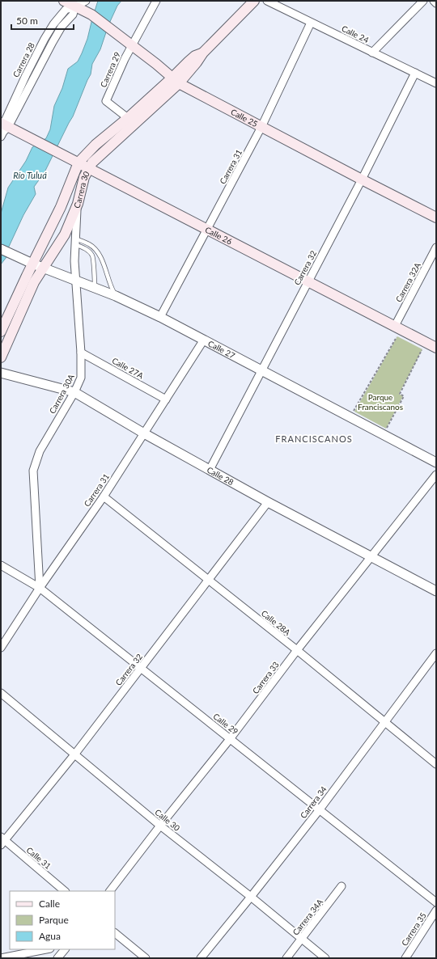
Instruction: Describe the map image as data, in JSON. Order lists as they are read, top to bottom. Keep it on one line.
{"streets":{"main road":["Calle 25","Carrera 30","Calle 26"],"street":["Calle 24","Carrera 28","Carrera 29","Carrera 31","Carrera 32","Carrera 32A","Calle 27","Calle 27A","Carrera 30A","Calle 28","Calle 28A","Carrera 33","Calle 29","Carrera 34","Calle 30","Calle 31","Carrera 34A","Carrera 35"]},"crossings":[["Calle 24","Carrera 31"],["Calle 24","Carrera 32"],["Carrera 28","Calle 25"],["Carrera 28","Calle 26"],["Carrera 29","Calle 25"],["Carrera 29","Carrera 30"],["Calle 25","Carrera 31"],["Calle 25","Carrera 30"],["Calle 25","Carrera 32"],["Carrera 31","Calle 26"],["Carrera 31","Calle 27"],["Carrera 31","Calle 27A"],["Carrera 31","Carrera 30A"],["Carrera 31","Calle 28"],["Carrera 31","Calle 28A"],["Carrera 31","Calle 29"],["Carrera 30","Calle 26"],["Carrera 30","Calle 27"],["Carrera 30","Carrera 30A"],["Calle 26","Carrera 32"],["Calle 26","Carrera 32A"],["Carrera 32","Calle 27"],["Carrera 32","Calle 28"],["Carrera 32","Calle 28A"],["Carrera 32","Calle 29"],["Carrera 32","Calle 30"],["Carrera 32","Calle 31"],["Calle 27","Carrera 30A"],["Calle 27A","Carrera 30A"],["Carrera 30A","Calle 28"],["Carrera 30A","Calle 29"],["Calle 28","Carrera 33"],["Calle 28A","Carrera 33"],["Calle 28A","Carrera 34"],["Carrera 33","Calle 29"],["Carrera 33","Calle 30"],["Calle 29","Carrera 34"],["Carrera 34","Calle 30"],["Calle 30","Carrera 34A"]],"districts":["FRANCISCANOS"],"water":["Río Tuluá"],"parks":["Parque Franciscanos"],"legend":["Calle","Parque","Agua"],"scale_bar":"50 m"}
